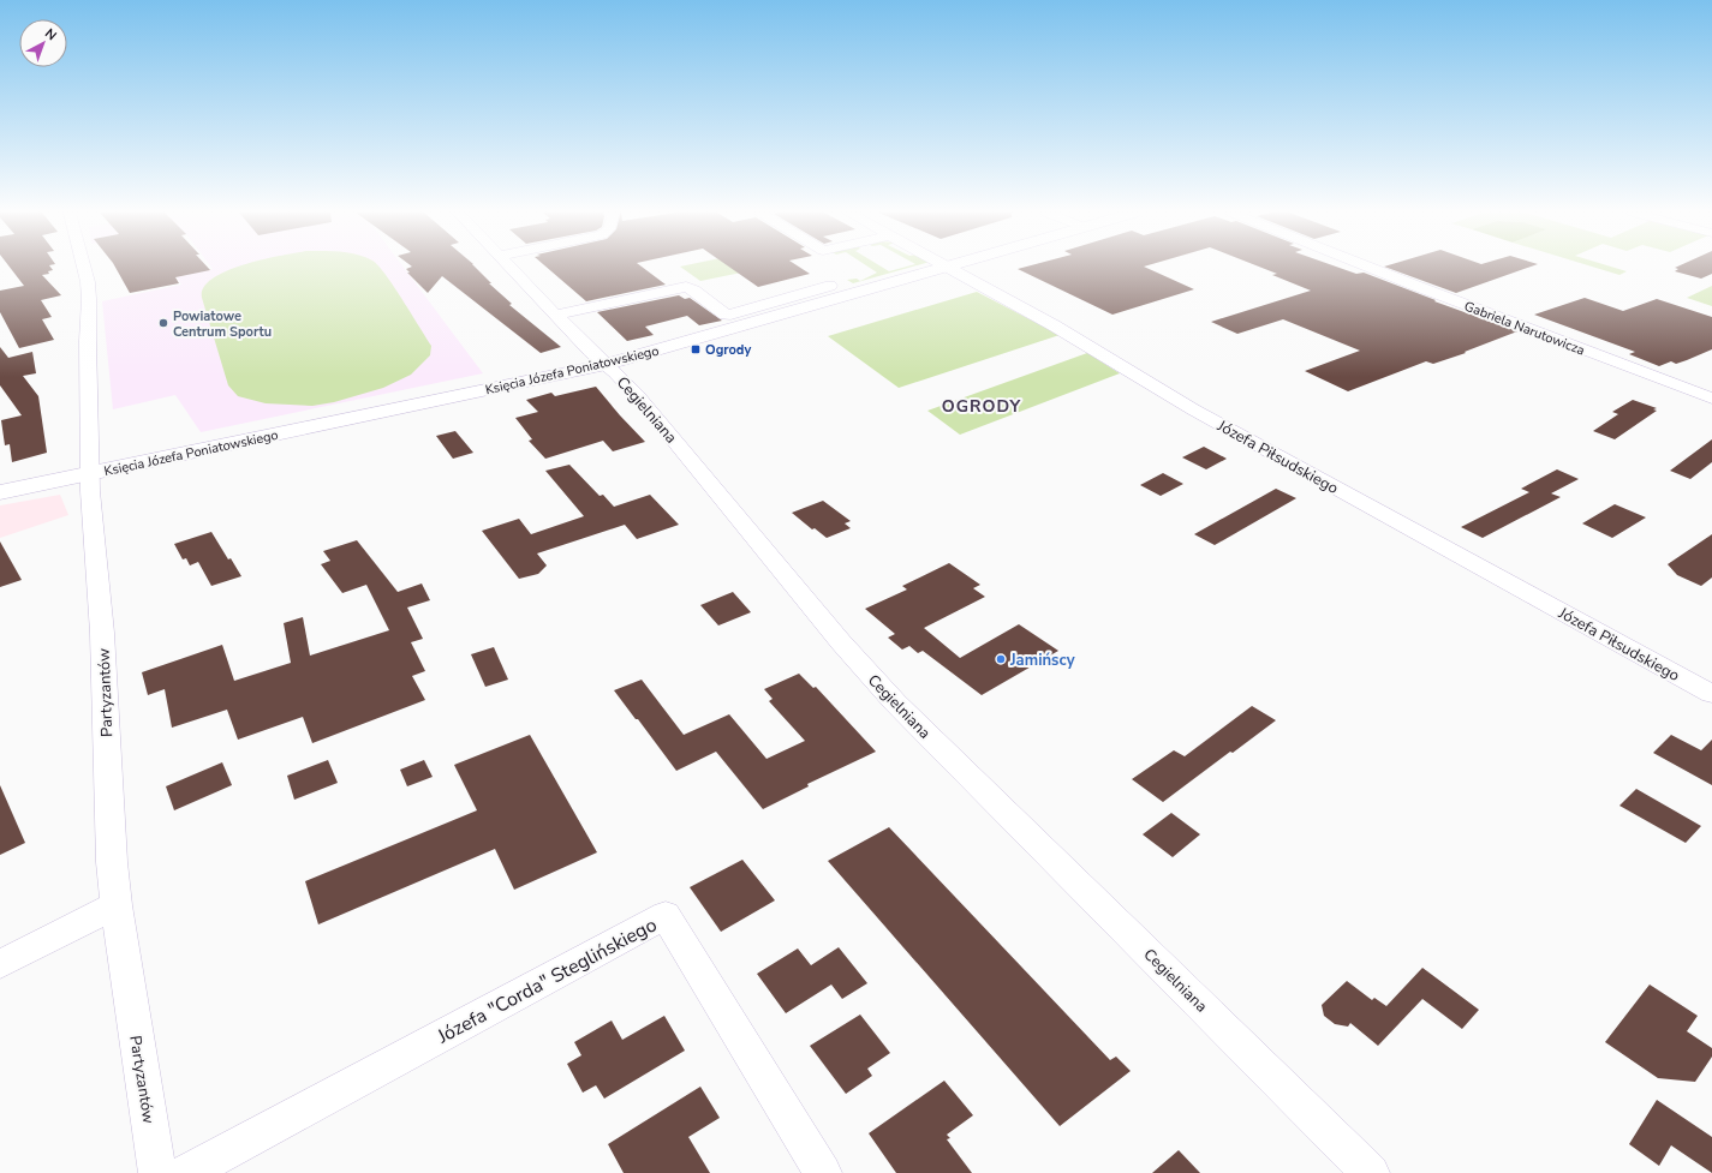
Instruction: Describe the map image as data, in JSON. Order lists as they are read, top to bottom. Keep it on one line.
{"streets":{"street":["Gabriela Narutowicza","Księcia Józefa Poniatowskiego","Cegielniana","Józefa Piłsudskiego","Partyzantów","Józefa \"Corda\" Steglińskiego"]},"crossings":[["Księcia Józefa Poniatowskiego","Cegielniana"],["Księcia Józefa Poniatowskiego","Partyzantów"]],"districts":["OGRODY"],"places":{"other":["Powiatowe Centrum Sportu","Jamińscy"],"transit":["Ogrody"]},"north":"top right"}
